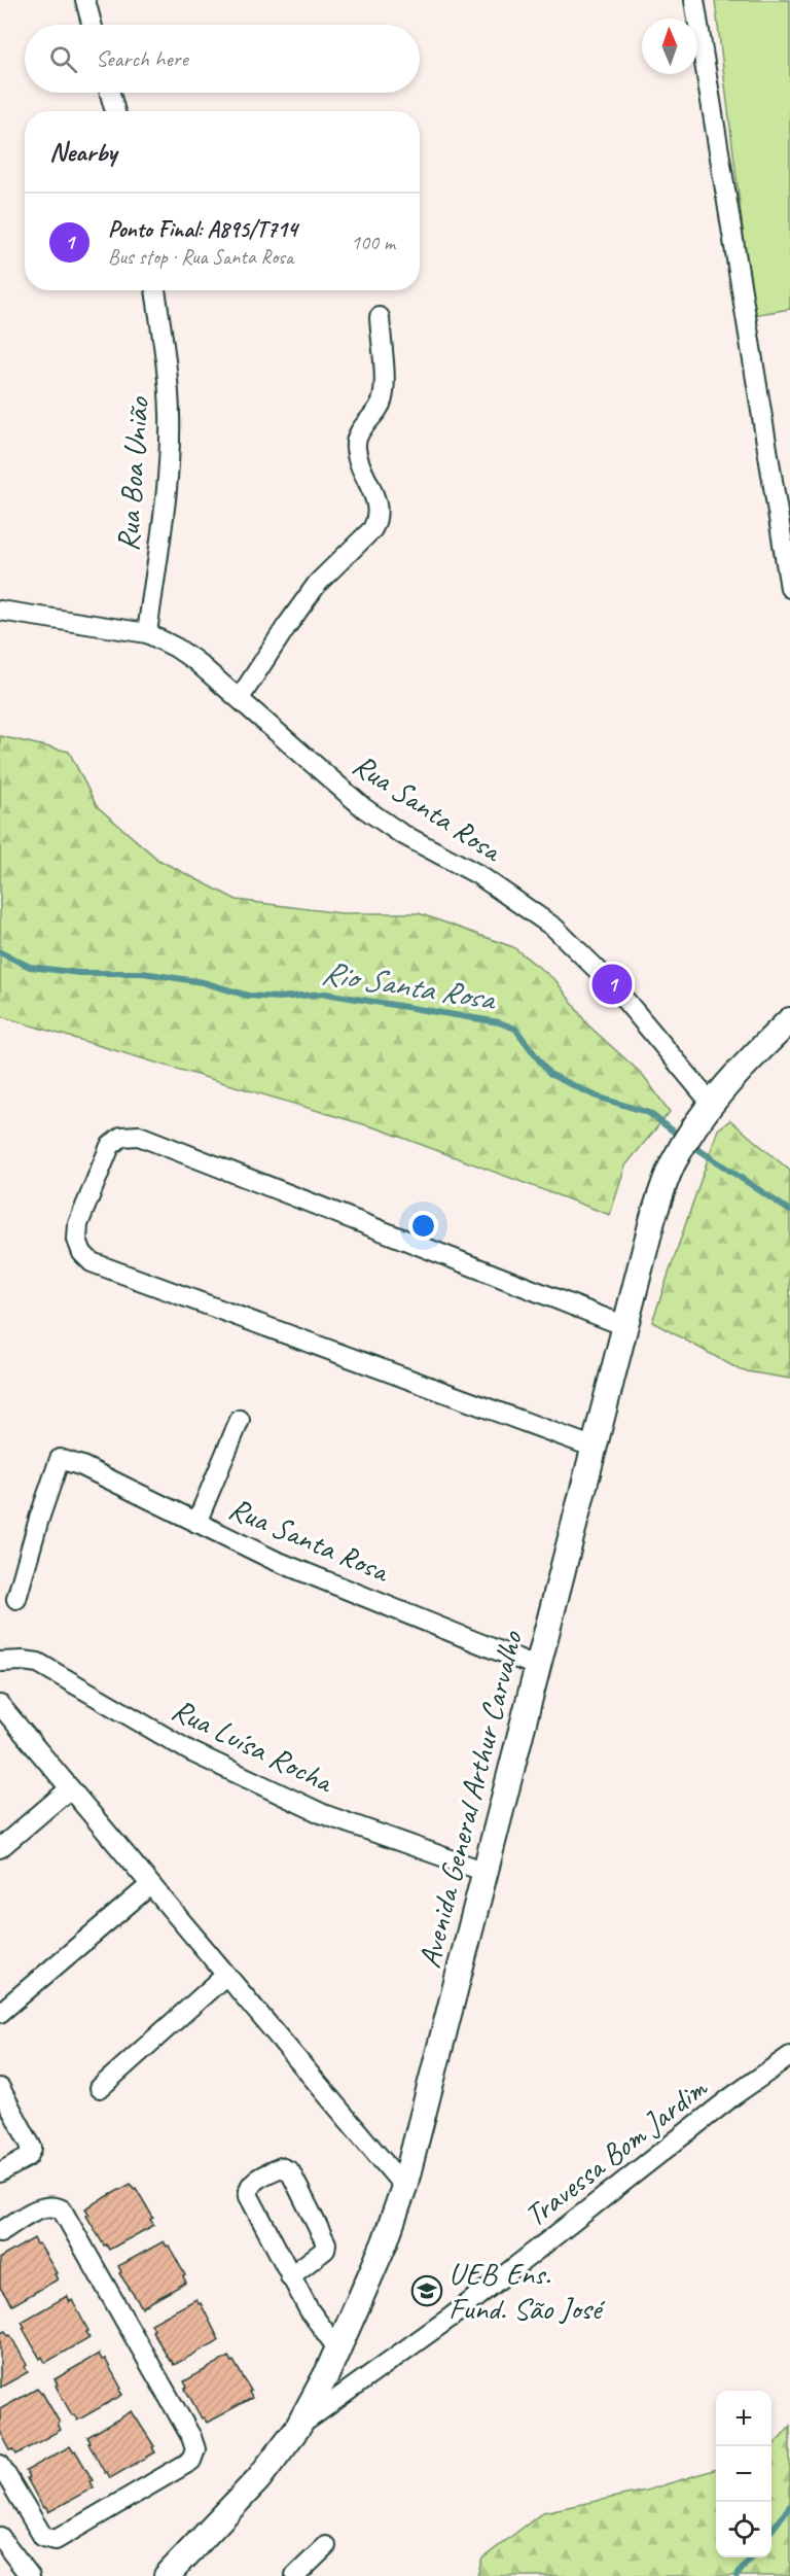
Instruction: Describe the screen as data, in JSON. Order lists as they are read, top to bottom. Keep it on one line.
{"streets":{"main road":["Avenida General Arthur Carvalho"],"street":["Rua Boa União","Rua Santa Rosa","Rua Luísa Rocha","Travessa Bom Jardim"]},"crossings":[["Rua Boa União","Rua Santa Rosa"],["Rua Santa Rosa","Avenida General Arthur Carvalho"],["Rua Luísa Rocha","Avenida General Arthur Carvalho"],["Avenida General Arthur Carvalho","Travessa Bom Jardim"]],"water":["Rio Santa Rosa"],"places":{"school or university":["UEB Ens. Fund. São José"]},"north":"top","page":{"search":"Search here","heading":"Nearby","list":[{"mark":"1","name":"Ponto Final: A895/T714","note":"Bus stop · Rua Santa Rosa","value":"100 m"}],"pins":"1","map_buttons":["+","−"]}}
